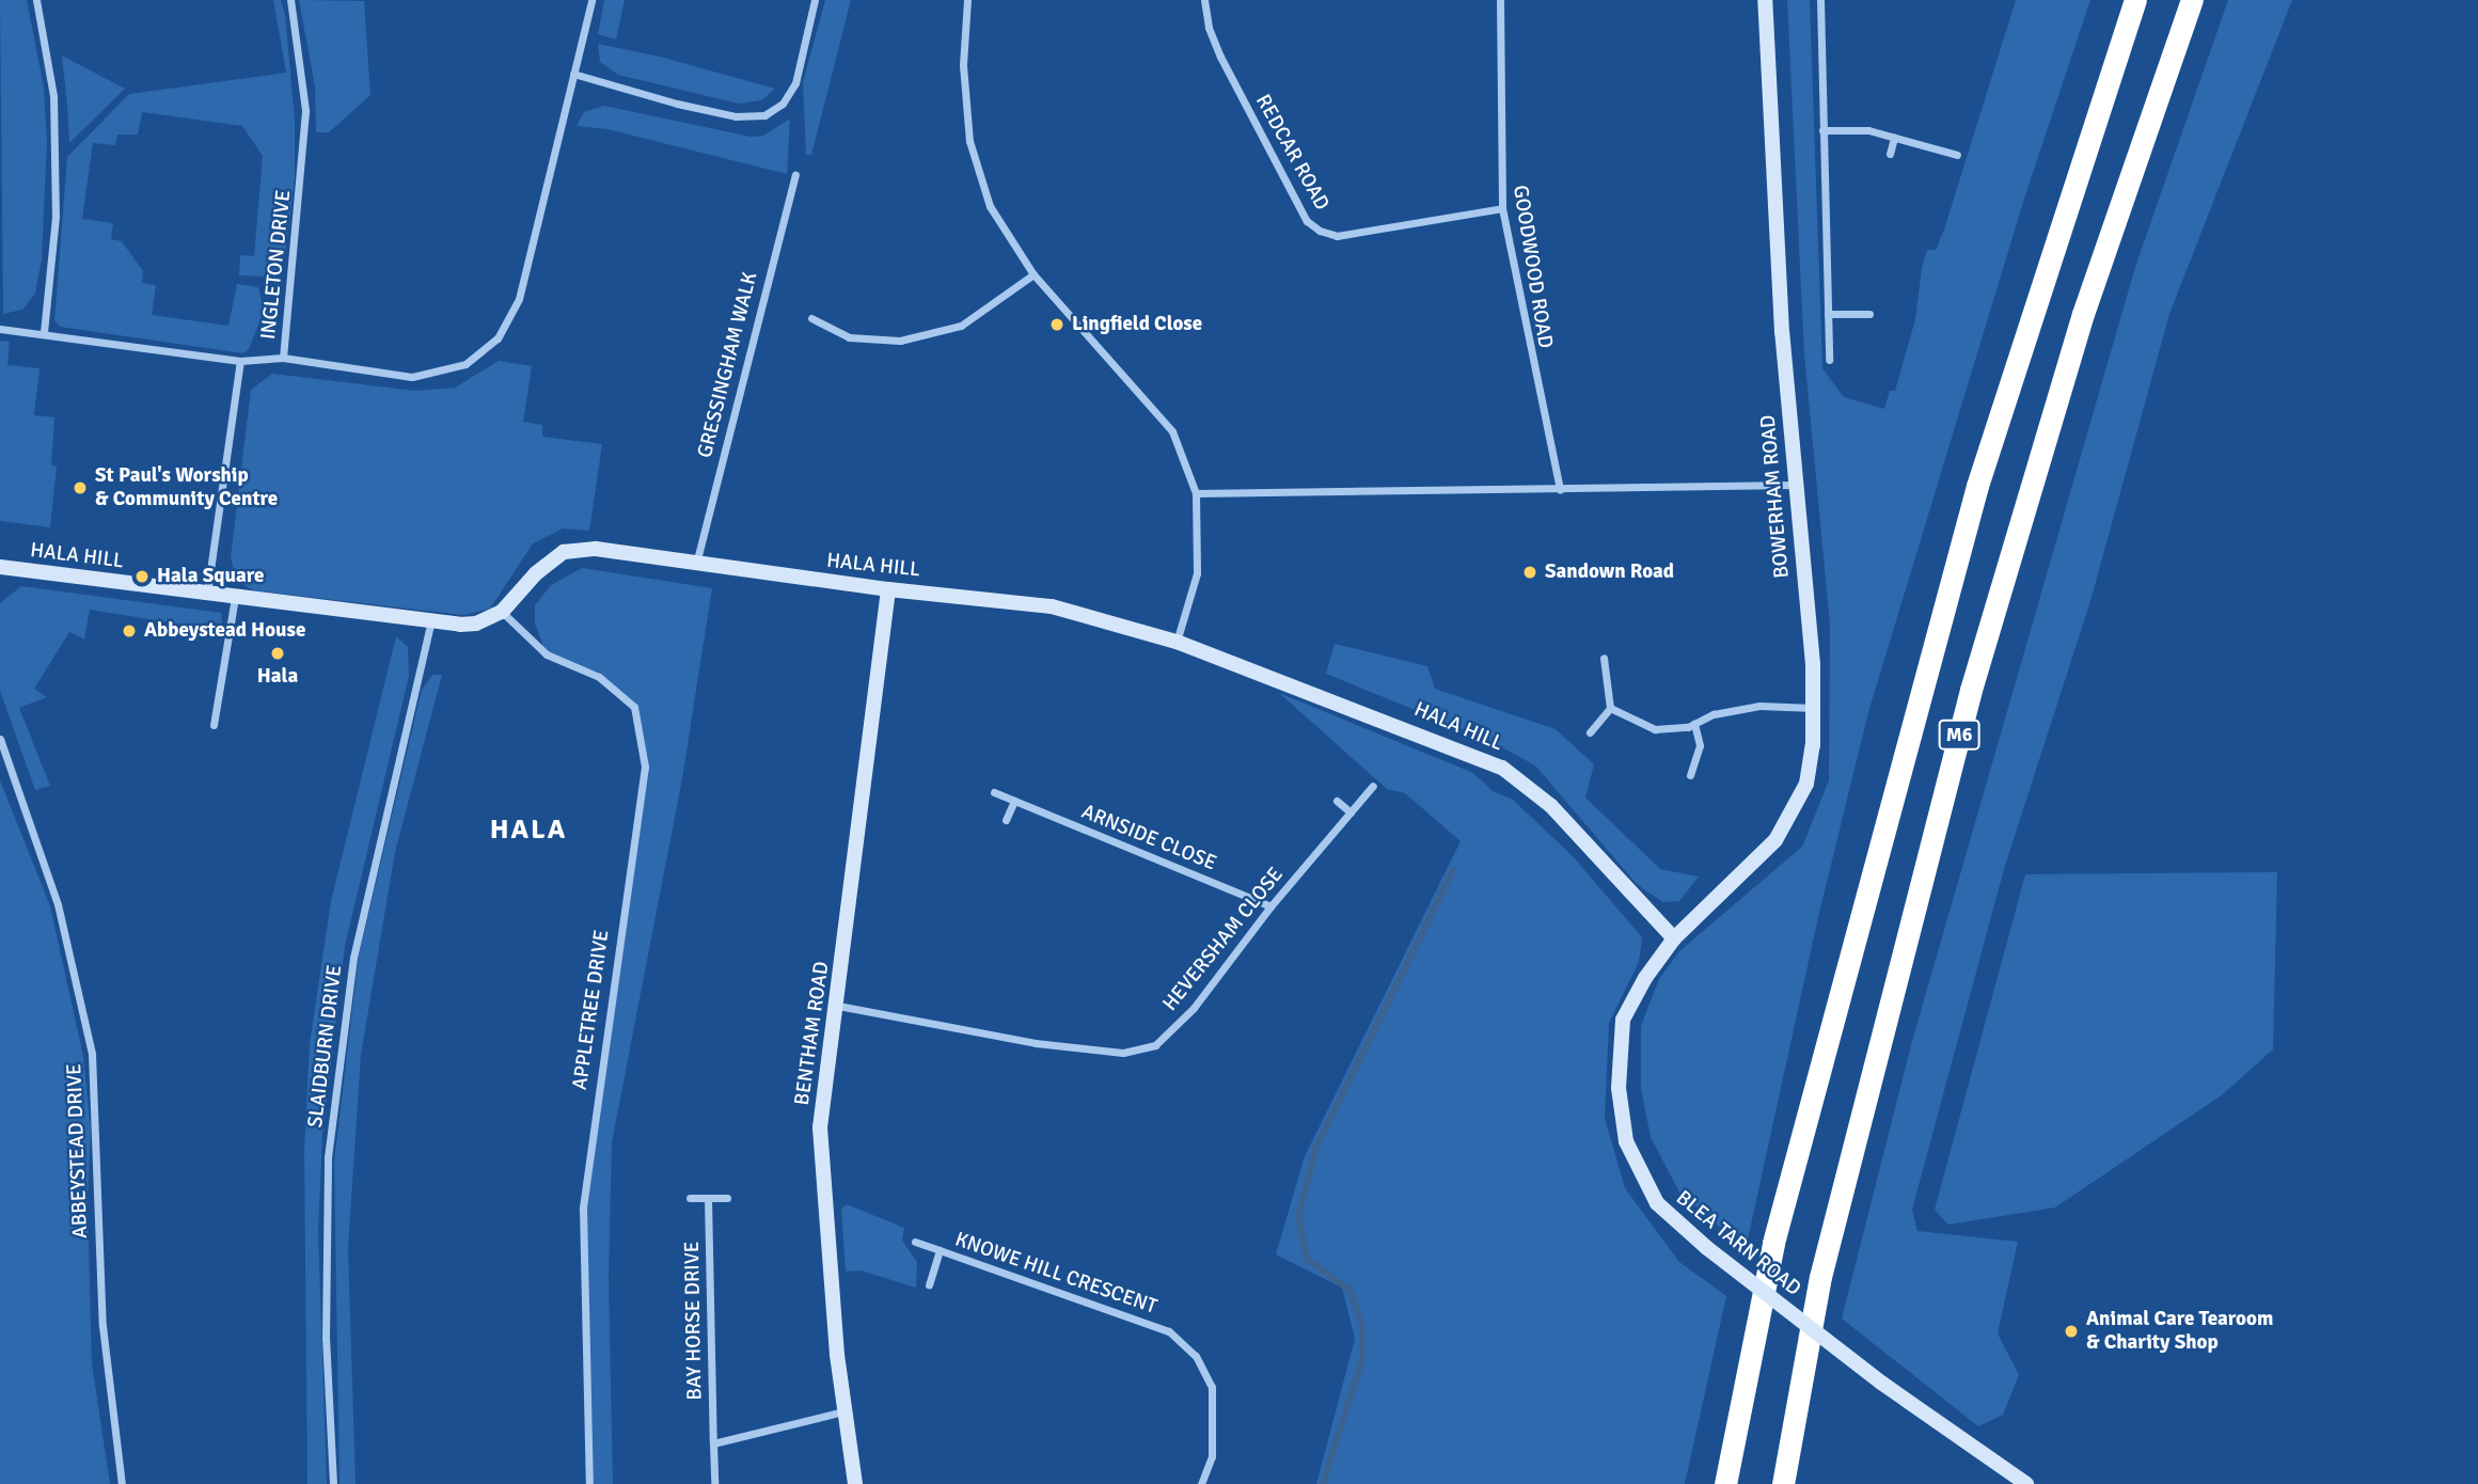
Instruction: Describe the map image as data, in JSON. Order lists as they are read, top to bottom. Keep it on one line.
{"streets":{"highway":["M6"],"street":["REDCAR ROAD","INGLETON DRIVE","GOODWOOD ROAD","GRESSINGHAM WALK","BOWERHAM ROAD","HALA HILL","ARNSIDE CLOSE","HEVERSHAM CLOSE","APPLETREE DRIVE","BENTHAM ROAD","SLAIDBURN DRIVE","ABBEYSTEAD DRIVE","BLEA TARN ROAD","KNOWE HILL CRESCENT","BAY HORSE DRIVE"]},"crossings":[["REDCAR ROAD","GOODWOOD ROAD"],["GRESSINGHAM WALK","HALA HILL"],["BOWERHAM ROAD","HALA HILL"],["BOWERHAM ROAD","BLEA TARN ROAD"],["HALA HILL","APPLETREE DRIVE"],["HALA HILL","BENTHAM ROAD"],["HALA HILL","SLAIDBURN DRIVE"],["HALA HILL","BLEA TARN ROAD"],["ARNSIDE CLOSE","HEVERSHAM CLOSE"],["HEVERSHAM CLOSE","BENTHAM ROAD"]],"districts":["HALA"],"places":["Lingfield Close","St Paul's Worship & Community Centre","Sandown Road","Hala Square","Abbeystead House","Hala","Animal Care Tearoom & Charity Shop"]}
